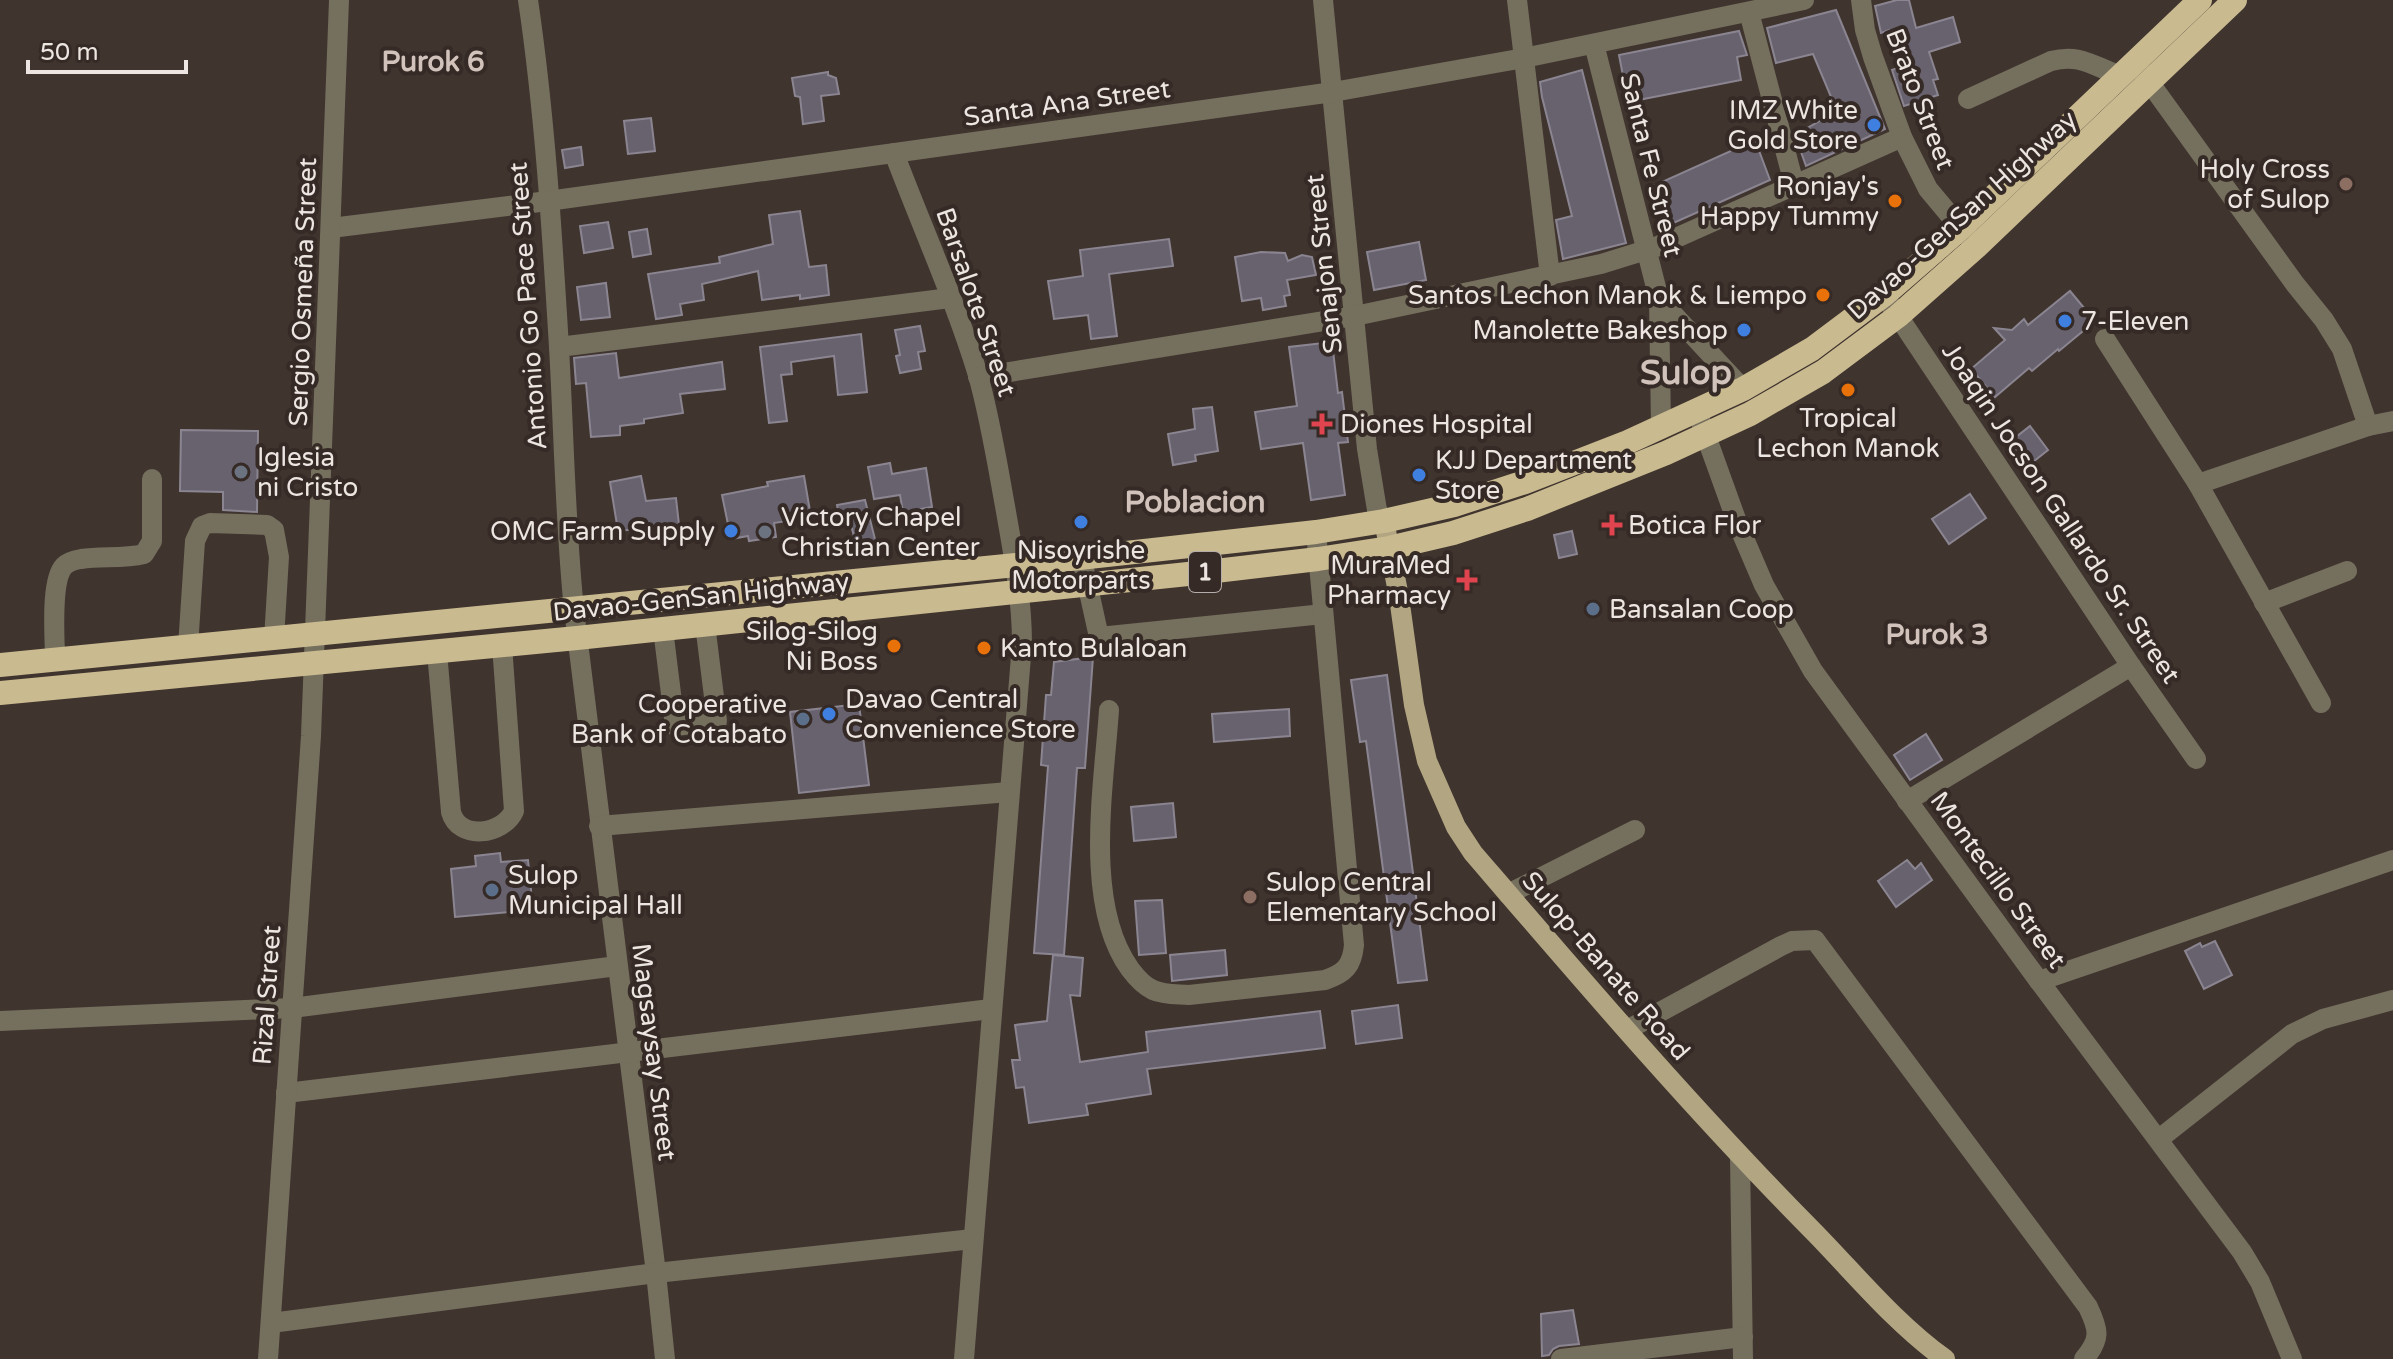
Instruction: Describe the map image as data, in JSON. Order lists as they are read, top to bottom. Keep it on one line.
{"streets":{"highway":["Davao-GenSan Highway","1"],"main road":["Sulop-Banate Road"],"street":["Brato Street","Santa Ana Street","Santa Fe Street","Senajon Street","Sergio Osmeña Street","Barsalote Street","Antonio Go Pace Street","Joaqin Jocson Gallardo Sr. Street","Montecillo Street","Rizal Street","Magsaysay Street"]},"crossings":[["Brato Street","Davao-GenSan Highway"],["Santa Ana Street","Santa Fe Street"],["Santa Ana Street","Senajon Street"],["Santa Ana Street","Sergio Osmeña Street"],["Santa Ana Street","Barsalote Street"],["Santa Ana Street","Antonio Go Pace Street"],["Santa Fe Street","Davao-GenSan Highway"],["Davao-GenSan Highway","Senajon Street"],["Davao-GenSan Highway","Sergio Osmeña Street"],["Davao-GenSan Highway","Barsalote Street"],["Davao-GenSan Highway","Antonio Go Pace Street"],["Davao-GenSan Highway","Joaqin Jocson Gallardo Sr. Street"],["Davao-GenSan Highway","Montecillo Street"],["Davao-GenSan Highway","Sulop-Banate Road"],["Davao-GenSan Highway","Rizal Street"],["Davao-GenSan Highway","Magsaysay Street"],["Senajon Street","Sulop-Banate Road"],["Sergio Osmeña Street","Rizal Street"],["Antonio Go Pace Street","Magsaysay Street"]],"districts":["Purok 6","Sulop","Poblacion","Purok 3"],"places":{"other":["IMZ White Gold Store","Holy Cross of Sulop","Ronjay's Happy Tummy","Santos Lechon Manok & Liempo","7-Eleven","Manolette Bakeshop","Tropical Lechon Manok","Iglesia ni Cristo","KJJ Department Store","Nisoyrishe Motorparts","OMC Farm Supply","Victory Chapel Christian Center","Bansalan Coop","Silog-Silog Ni Boss","Kanto Bulaloan","Davao Central Convenience Store","Cooperative Bank of Cotabato","Sulop Municipal Hall","Sulop Central Elementary School"],"health":["Diones Hospital","Botica Flor","MuraMed Pharmacy"]},"scale_bar":"50 m"}
